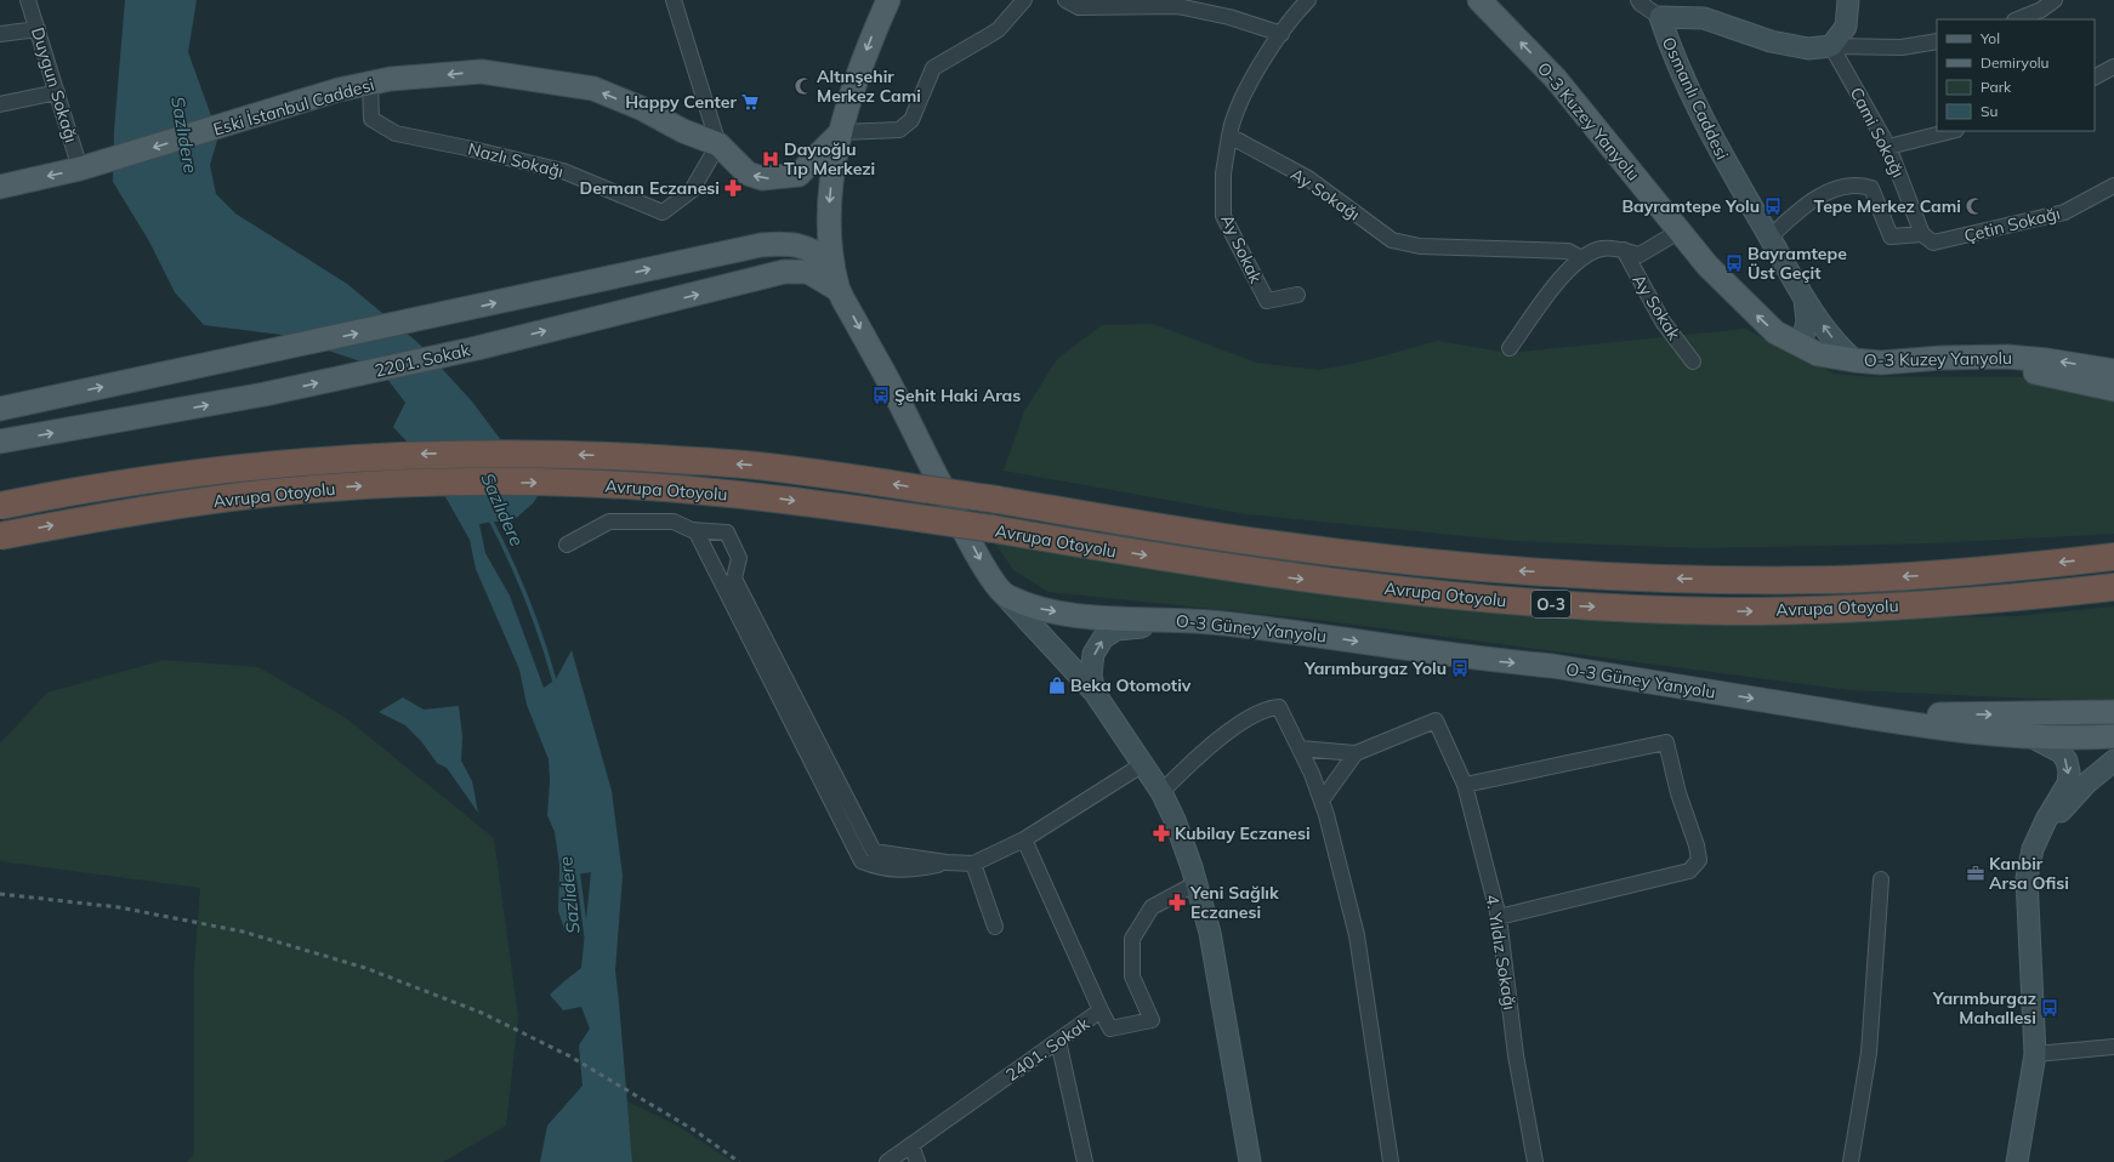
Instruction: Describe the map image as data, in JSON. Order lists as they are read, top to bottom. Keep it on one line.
{"streets":{"highway":["Avrupa Otoyolu","O-3"],"main road":["Osmanlı Caddesi","Eski İstanbul Caddesi","O-3 Kuzey Yanyolu","2201. Sokak","O-3 Güney Yanyolu"],"street":["Duygun Sokağı","Cami Sokağı","Nazlı Sokağı","Ay Sokağı","Çetin Sokağı","Ay Sokak","4. Yıldız Sokağı","2401. Sokak"]},"crossings":[["Duygun Sokağı","Eski İstanbul Caddesi"],["Osmanlı Caddesi","O-3 Kuzey Yanyolu"],["Osmanlı Caddesi","Cami Sokağı"],["Osmanlı Caddesi","Çetin Sokağı"],["Eski İstanbul Caddesi","Nazlı Sokağı"],["O-3 Kuzey Yanyolu","Ay Sokak"],["Cami Sokağı","Çetin Sokağı"],["Ay Sokağı","Ay Sokak"]],"one_way":["O-3 Kuzey Yanyolu","O-3 Güney Yanyolu"],"water":["Sazlıdere"],"places":{"mosque":["Altınşehir Merkez Cami","Tepe Merkez Cami"],"supermarket":["Happy Center"],"hospital":["Dayıoğlu Tıp Merkezi"],"pharmacy":["Derman Eczanesi","Kubilay Eczanesi","Yeni Sağlık Eczanesi"],"bus stop":["Bayramtepe Yolu","Bayramtepe Üst Geçit","Şehit Haki Aras","Yarımburgaz Yolu","Yarımburgaz Mahallesi"],"shop":["Beka Otomotiv"],"office":["Kanbir Arsa Ofisi"]},"legend":["Yol","Demiryolu","Park","Su"]}
